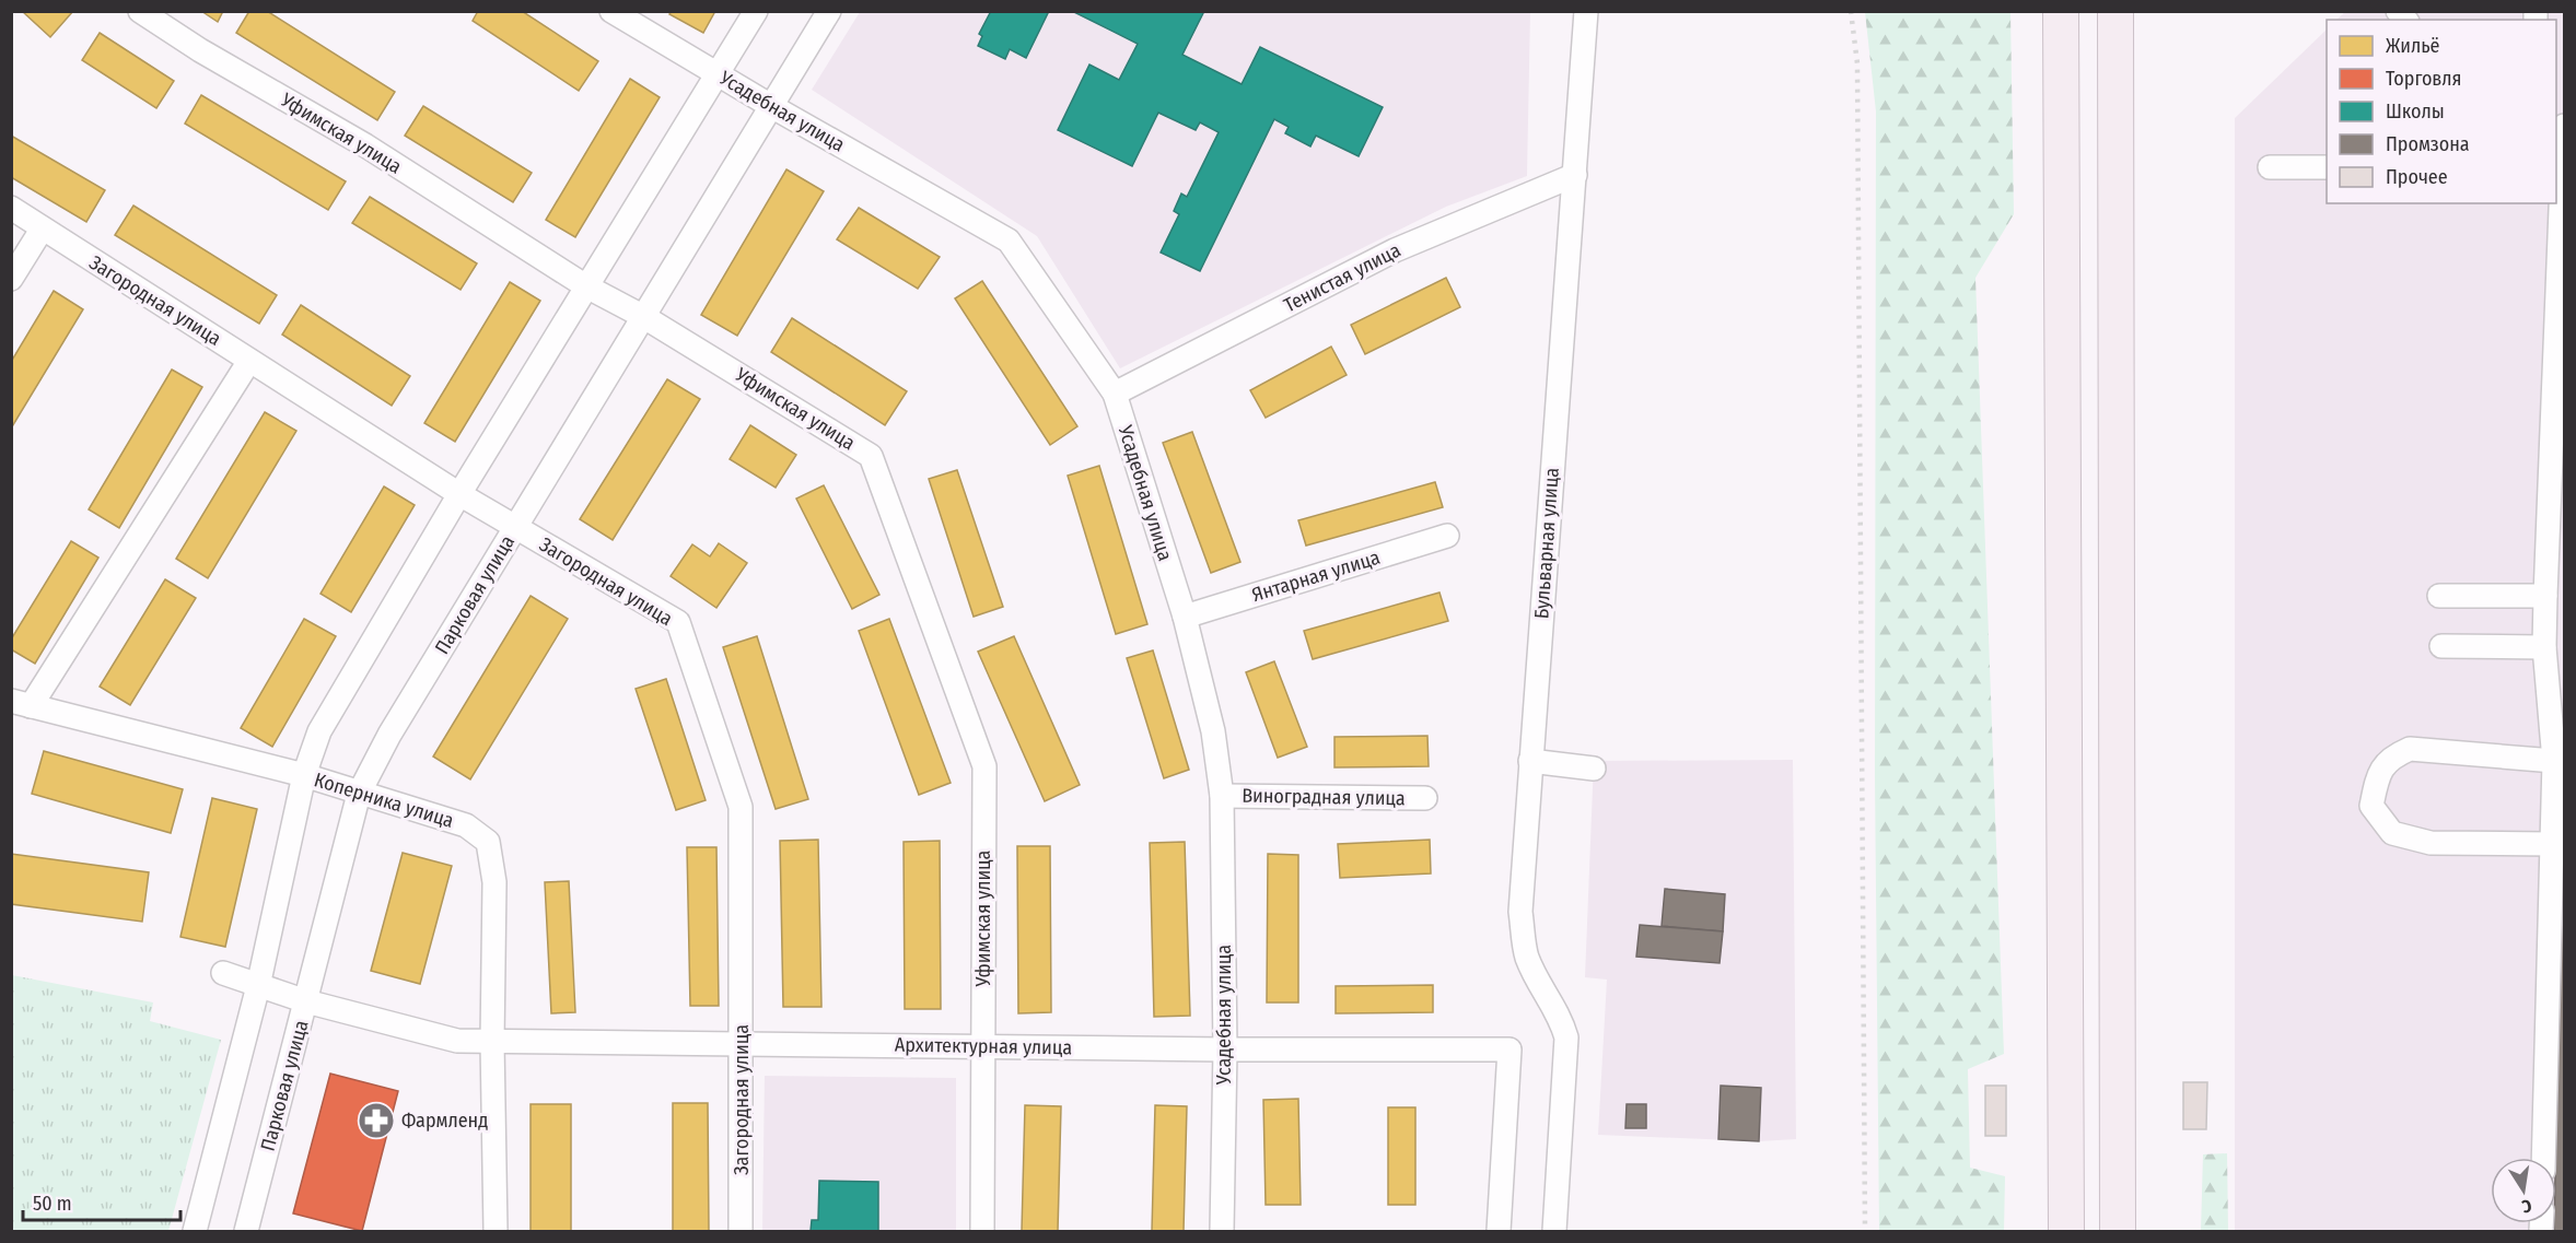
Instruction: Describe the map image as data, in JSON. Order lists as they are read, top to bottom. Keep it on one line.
{"streets":{"street":["Усадебная улица","Уфимская улица","Тенистая улица","Загородная улица","Бульварная улица","Янтарная улица","Парковая улица","Виноградная улица","Коперника улица","Архитектурная улица"]},"crossings":[["Усадебная улица","Тенистая улица"],["Усадебная улица","Янтарная улица"],["Усадебная улица","Парковая улица"],["Усадебная улица","Виноградная улица"],["Усадебная улица","Архитектурная улица"],["Уфимская улица","Парковая улица"],["Уфимская улица","Архитектурная улица"],["Тенистая улица","Бульварная улица"],["Загородная улица","Парковая улица"],["Загородная улица","Архитектурная улица"],["Парковая улица","Коперника улица"],["Парковая улица","Архитектурная улица"],["Коперника улица","Архитектурная улица"]],"places":{"pharmacy":["Фармленд"]},"legend":["Жильё","Торговля","Школы","Промзона","Прочее"],"scale_bar":"50 m","north":"bottom"}
